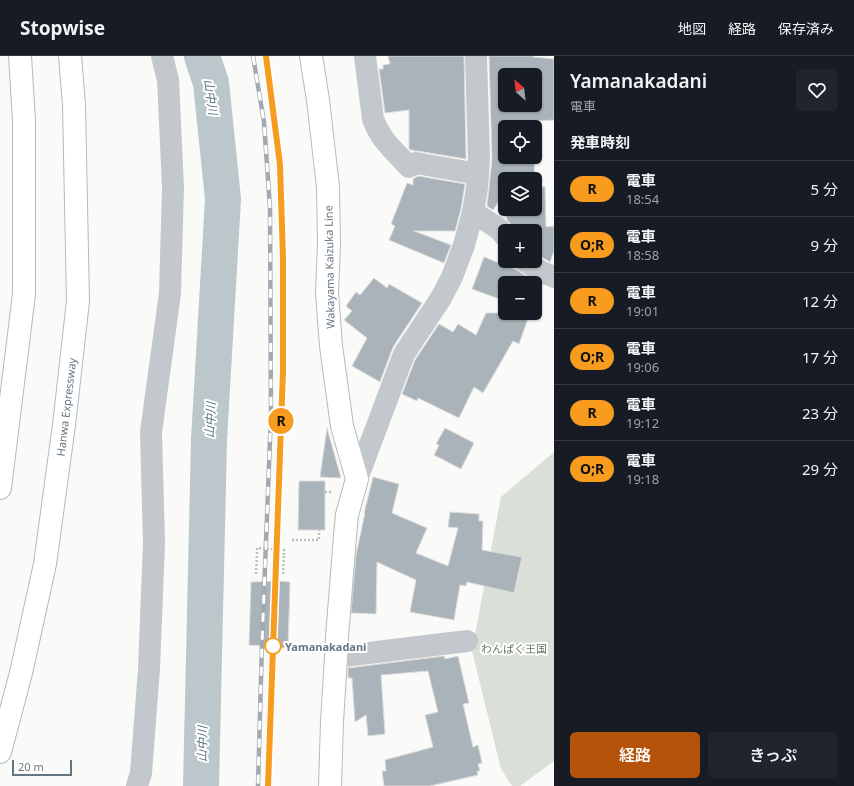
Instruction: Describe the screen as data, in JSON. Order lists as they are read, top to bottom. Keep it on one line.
{"streets":{"main road":["Wakayama Kaizuka Line","Hanwa Expressway"]},"water":["山中川"],"parks":["わんぱく王国"],"places":["Yamanakadani"],"scale_bar":"20 m","north":"top left","page":{"header":"Stopwise","nav":["地図","経路","保存済み"],"on_map":"R","heading":[["Yamanakadani","電車"],"発車時刻"],"map_buttons":["+","−"],"list":[{"mark":"R","name":"電車","note":"18:54","value":"5 分"},{"mark":"O;R","name":"電車","note":"18:58","value":"9 分"},{"mark":"R","name":"電車","note":"19:01","value":"12 分"},{"mark":"O;R","name":"電車","note":"19:06","value":"17 分"},{"mark":"R","name":"電車","note":"19:12","value":"23 分"},{"mark":"O;R","name":"電車","note":"19:18","value":"29 分"}],"buttons":["経路","きっぷ"],"scale":"20 m"}}
